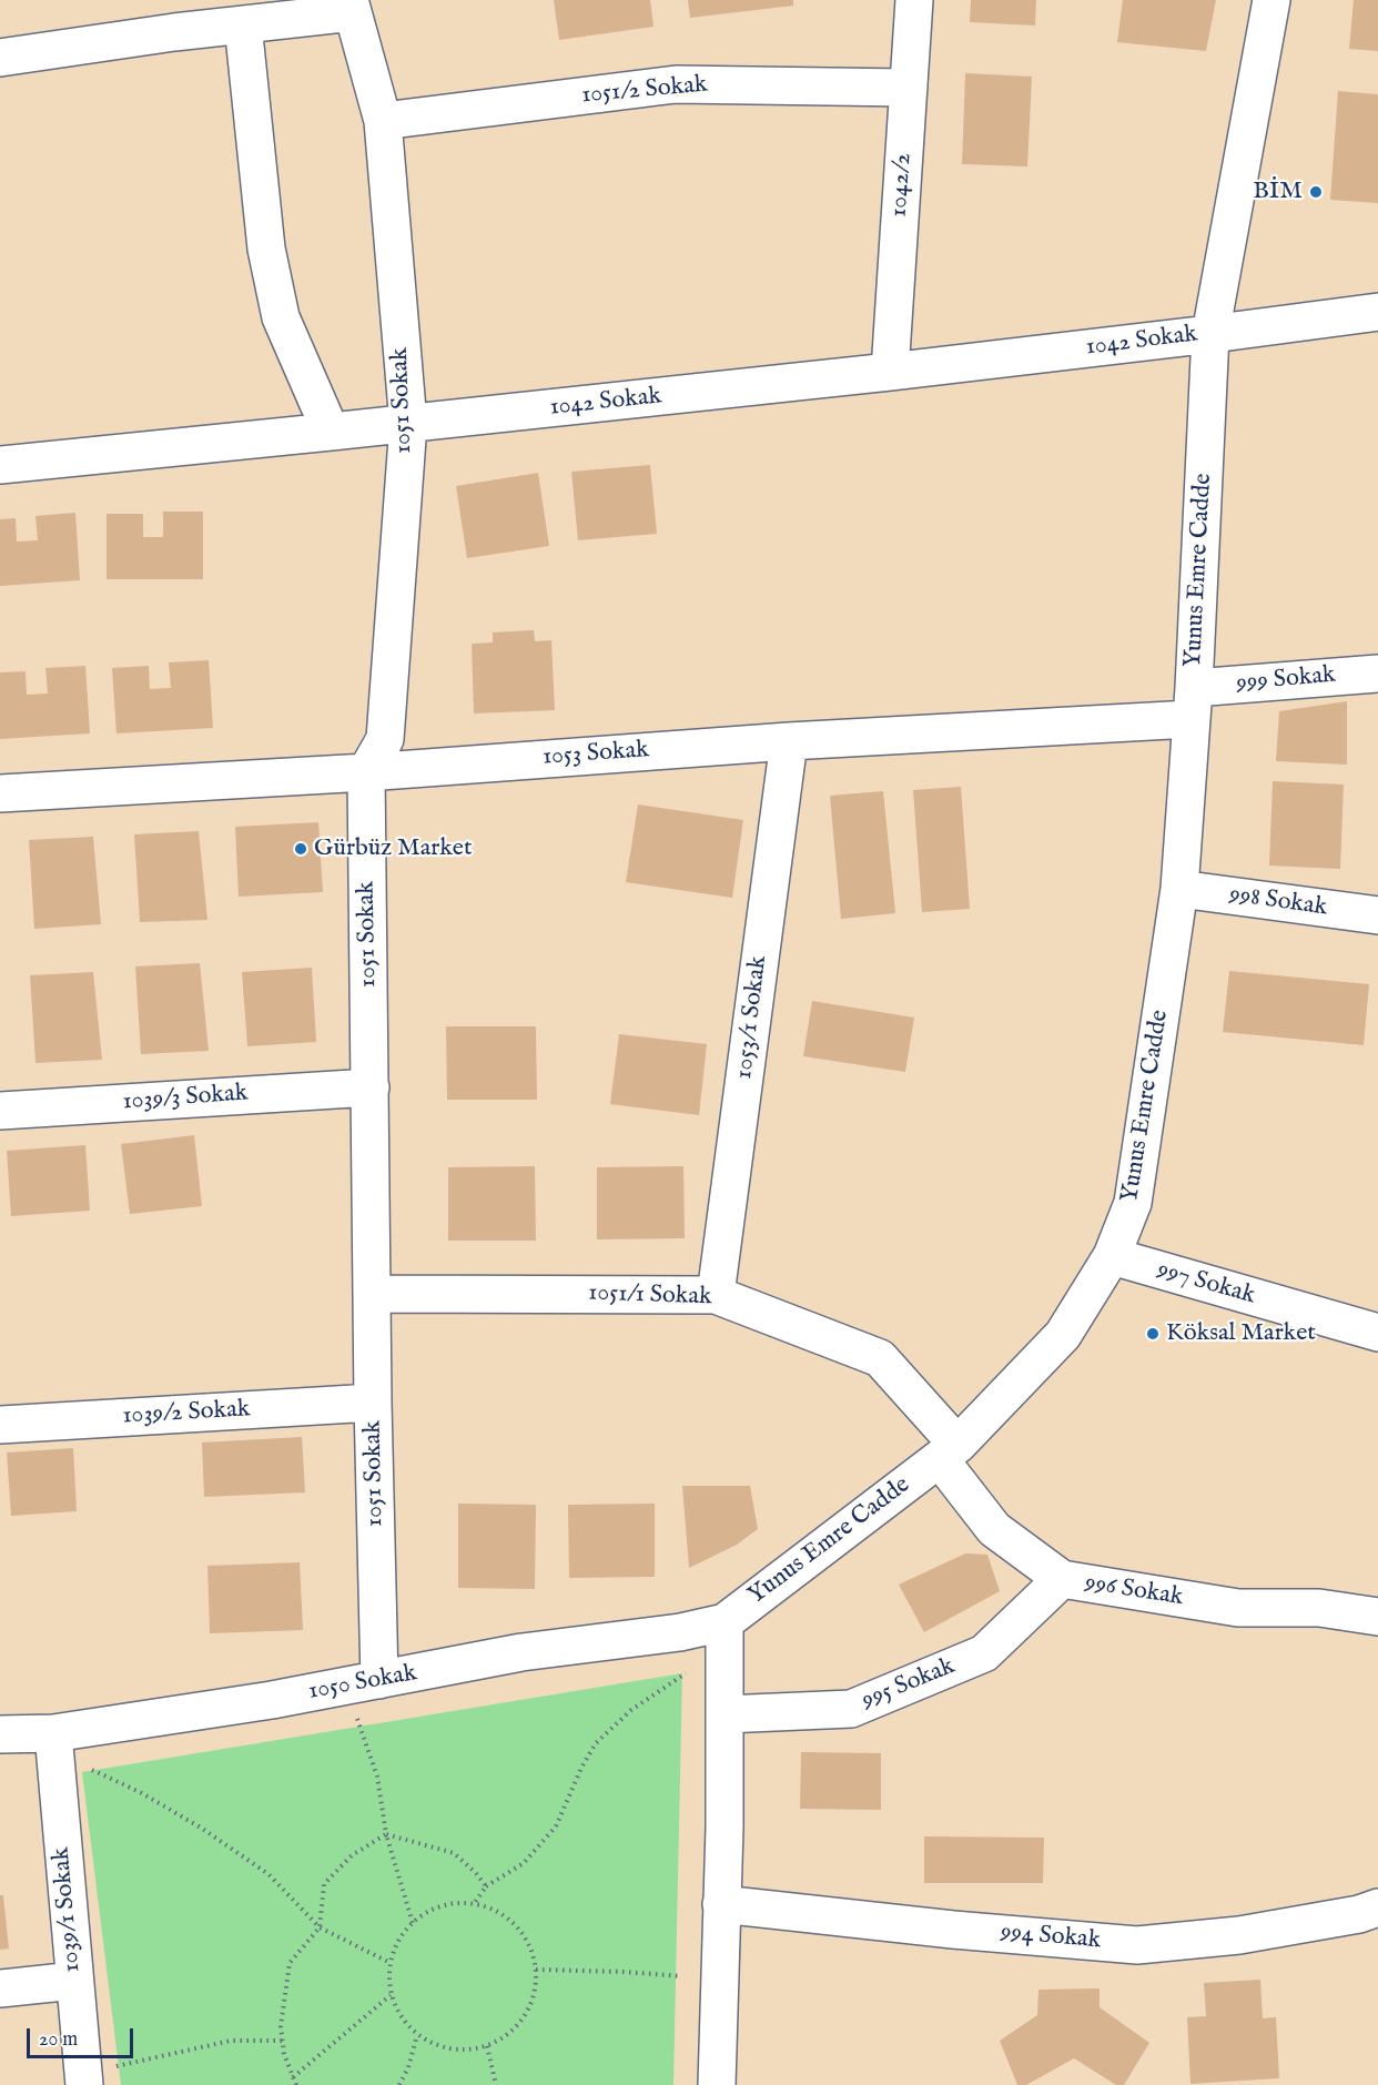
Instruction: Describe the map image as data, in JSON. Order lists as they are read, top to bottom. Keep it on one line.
{"streets":{"street":["1051/2 Sokak","1042/2","1042 Sokak","1051 Sokak","Yunus Emre Cadde","999 Sokak","1053 Sokak","998 Sokak","1053/1 Sokak","1039/3 Sokak","997 Sokak","1051/1 Sokak","1039/2 Sokak","996 Sokak","1050 Sokak","995 Sokak","1039/1 Sokak","994 Sokak"]},"crossings":[["1051/2 Sokak","1042/2"],["1051/2 Sokak","1051 Sokak"],["1042/2","1042 Sokak"],["1042 Sokak","1051 Sokak"],["1042 Sokak","Yunus Emre Cadde"],["1051 Sokak","1053 Sokak"],["1051 Sokak","1039/3 Sokak"],["1051 Sokak","1051/1 Sokak"],["1051 Sokak","1039/2 Sokak"],["1051 Sokak","1050 Sokak"],["Yunus Emre Cadde","999 Sokak"],["Yunus Emre Cadde","1053 Sokak"],["Yunus Emre Cadde","998 Sokak"],["Yunus Emre Cadde","997 Sokak"],["Yunus Emre Cadde","1051/1 Sokak"],["Yunus Emre Cadde","996 Sokak"],["Yunus Emre Cadde","1050 Sokak"],["Yunus Emre Cadde","995 Sokak"],["Yunus Emre Cadde","994 Sokak"],["999 Sokak","1053 Sokak"],["1053 Sokak","1053/1 Sokak"],["1053/1 Sokak","1051/1 Sokak"],["1051/1 Sokak","996 Sokak"],["996 Sokak","995 Sokak"],["1050 Sokak","1039/1 Sokak"]],"places":["BİM","Gürbüz Market","Köksal Market"],"scale_bar":"20 m"}
